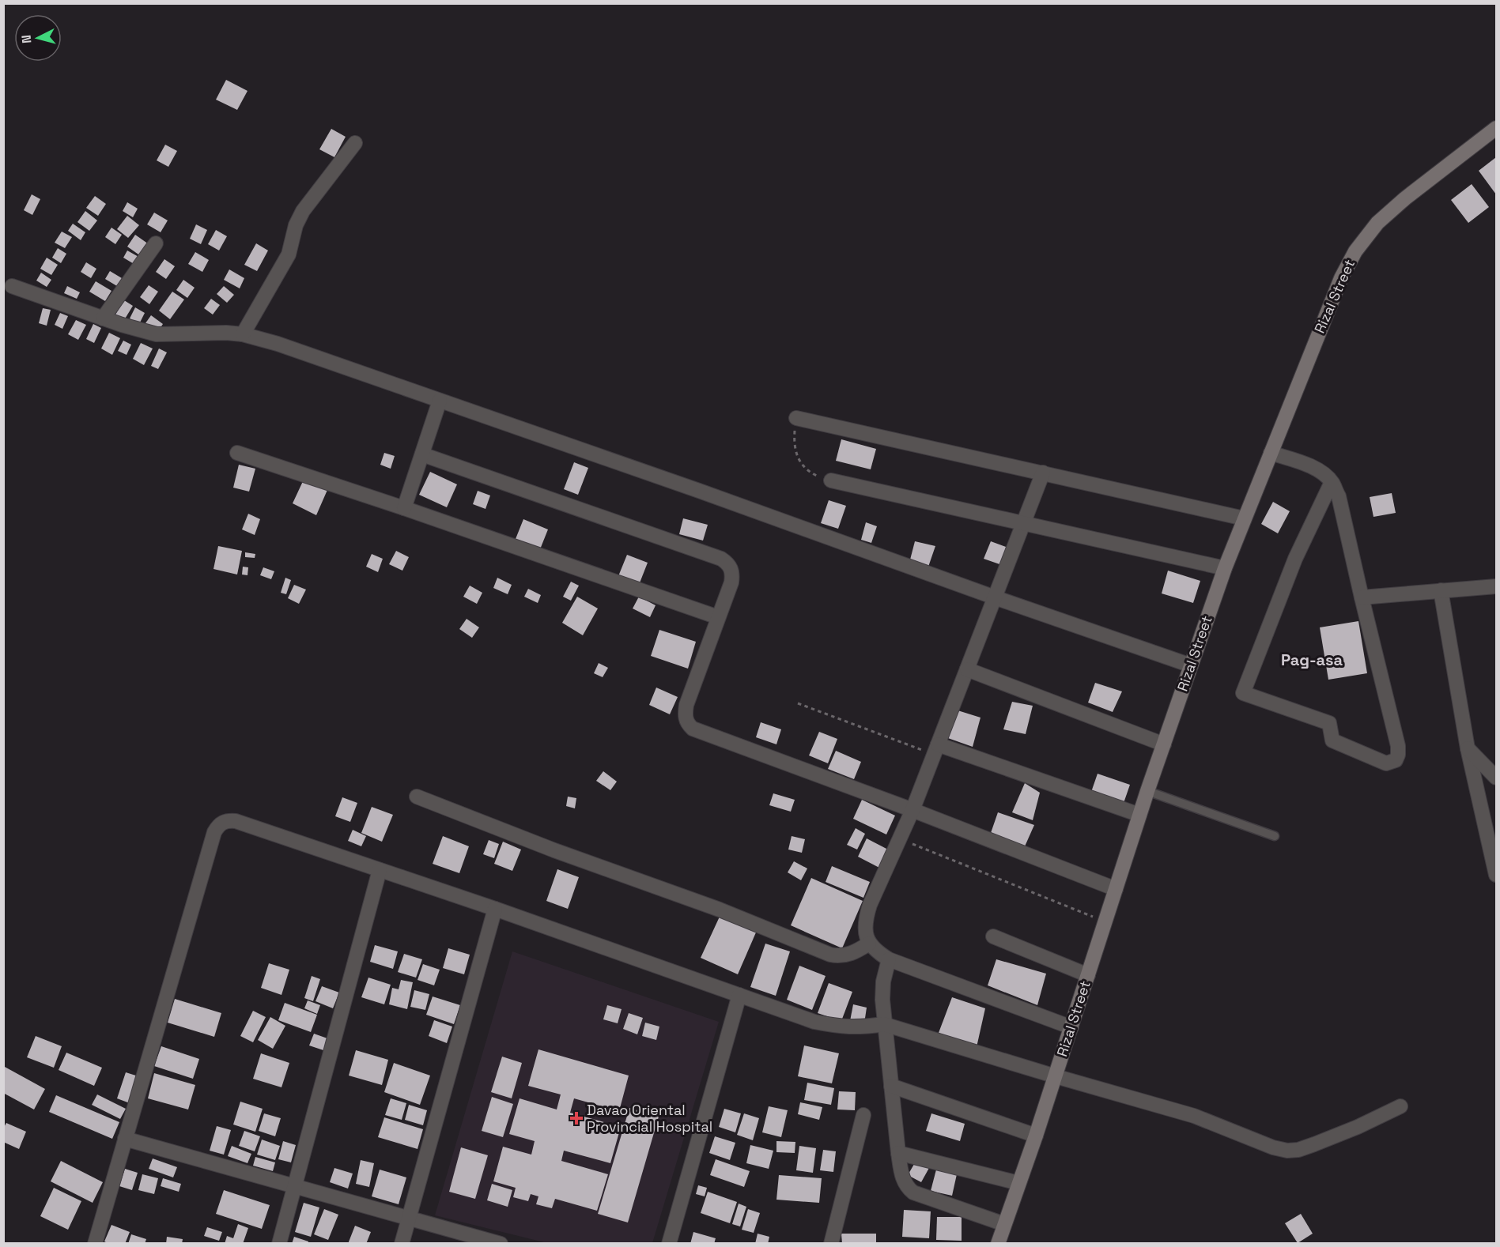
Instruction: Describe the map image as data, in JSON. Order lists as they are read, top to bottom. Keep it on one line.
{"streets":{"street":["Rizal Street"]},"districts":["Pag-asa"],"places":{"health":["Davao Oriental Provincial Hospital"]},"north":"left"}
